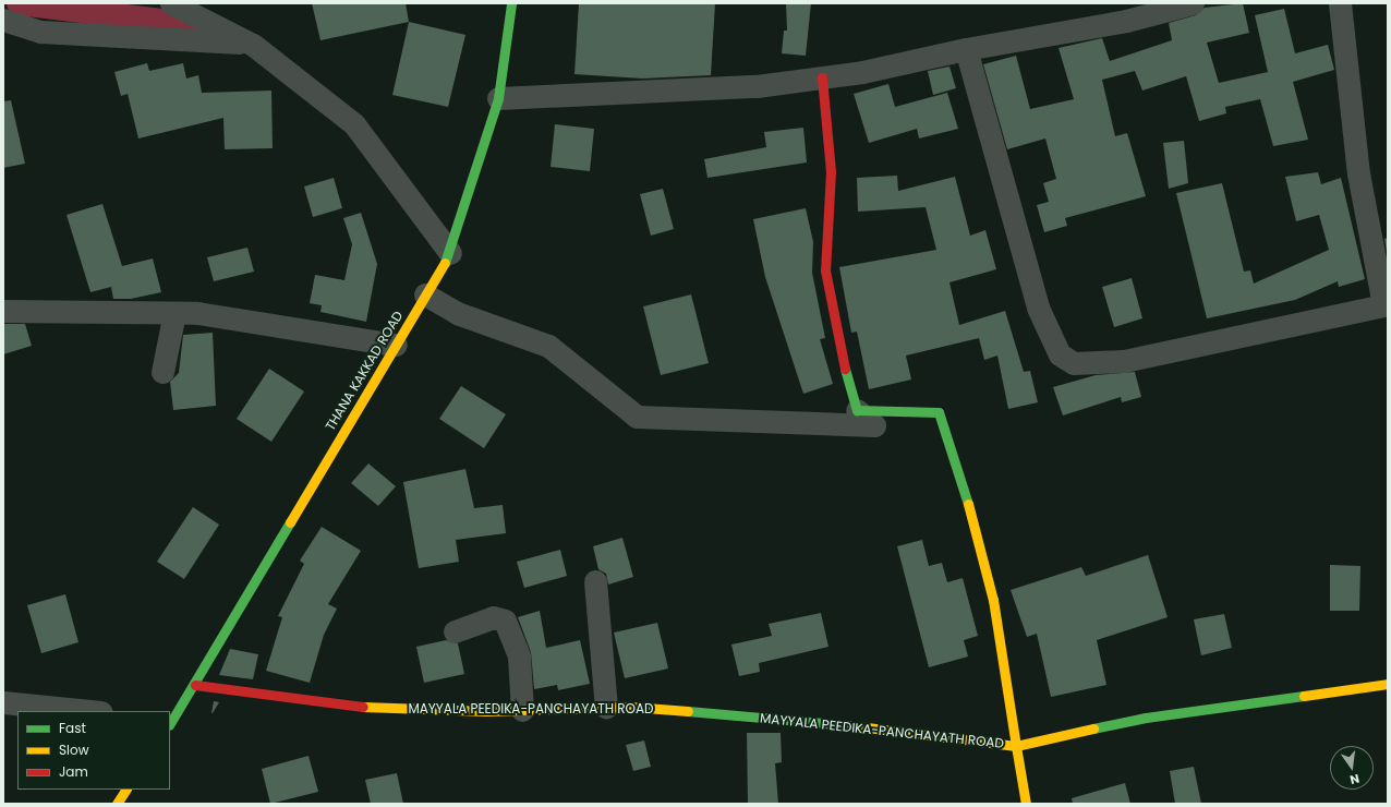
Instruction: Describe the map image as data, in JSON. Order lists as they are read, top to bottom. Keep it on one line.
{"streets":{"street":["THANA KAKKAD ROAD","MAYYALA PEEDIKA-PANCHAYATH ROAD"]},"crossings":[["THANA KAKKAD ROAD","MAYYALA PEEDIKA-PANCHAYATH ROAD"]],"legend":["Fast","Slow","Jam"],"north":"bottom"}
